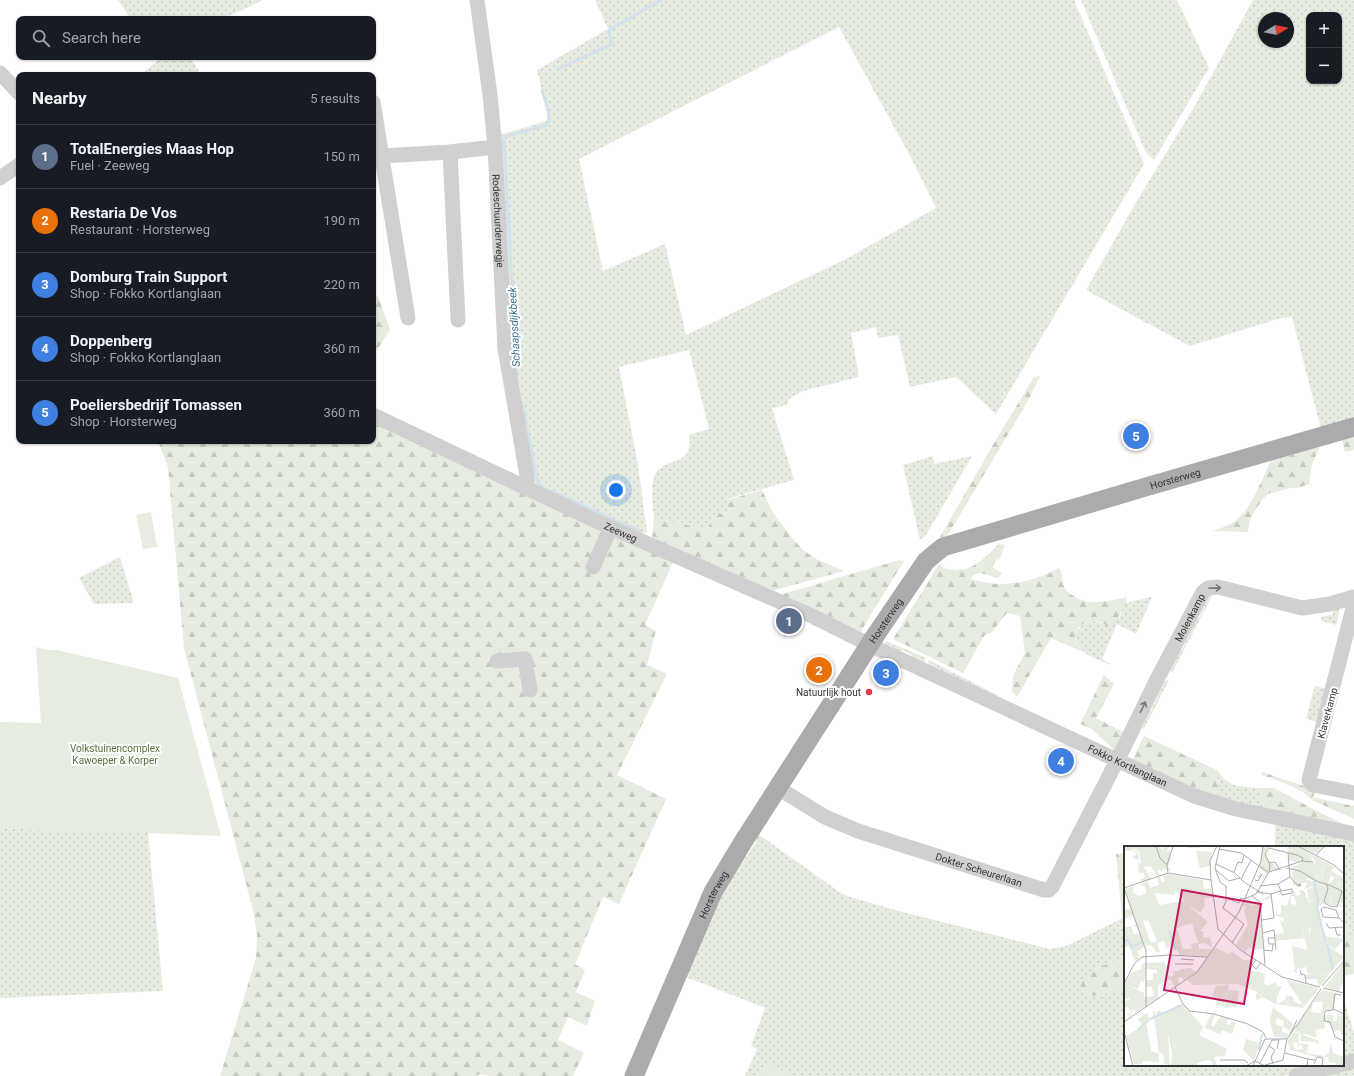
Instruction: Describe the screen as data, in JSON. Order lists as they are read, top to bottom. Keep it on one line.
{"streets":{"main road":["Horsterweg"],"street":["Rodeschuurderwegje","Zeeweg","Molenkamp","Klaverkamp","Fokko Kortlanglaan","Dokter Scheurerlaan"]},"crossings":[["Rodeschuurderwegje","Zeeweg"],["Horsterweg","Zeeweg"],["Horsterweg","Fokko Kortlanglaan"],["Horsterweg","Dokter Scheurerlaan"],["Zeeweg","Fokko Kortlanglaan"],["Molenkamp","Klaverkamp"],["Molenkamp","Fokko Kortlanglaan"],["Molenkamp","Dokter Scheurerlaan"],["Fokko Kortlanglaan","Dokter Scheurerlaan"]],"one_way":["Molenkamp"],"water":["Schaapsdijkbeek"],"parks":["Volkstuinencomplex Kawoeper & Korper"],"places":["Natuurlijk hout"],"north":"right","page":{"map_buttons":["+","−"],"search":"Search here","heading":["Nearby","5 results"],"list":[{"mark":"1","name":"TotalEnergies Maas Hop","note":"Fuel · Zeeweg","value":"150 m"},{"mark":"2","name":"Restaria De Vos","note":"Restaurant · Horsterweg","value":"190 m"},{"mark":"3","name":"Domburg Train Support","note":"Shop · Fokko Kortlanglaan","value":"220 m"},{"mark":"4","name":"Doppenberg","note":"Shop · Fokko Kortlanglaan","value":"360 m"},{"mark":"5","name":"Poeliersbedrijf Tomassen","note":"Shop · Horsterweg","value":"360 m"}],"pins":["5","1","2","3","4"]}}
